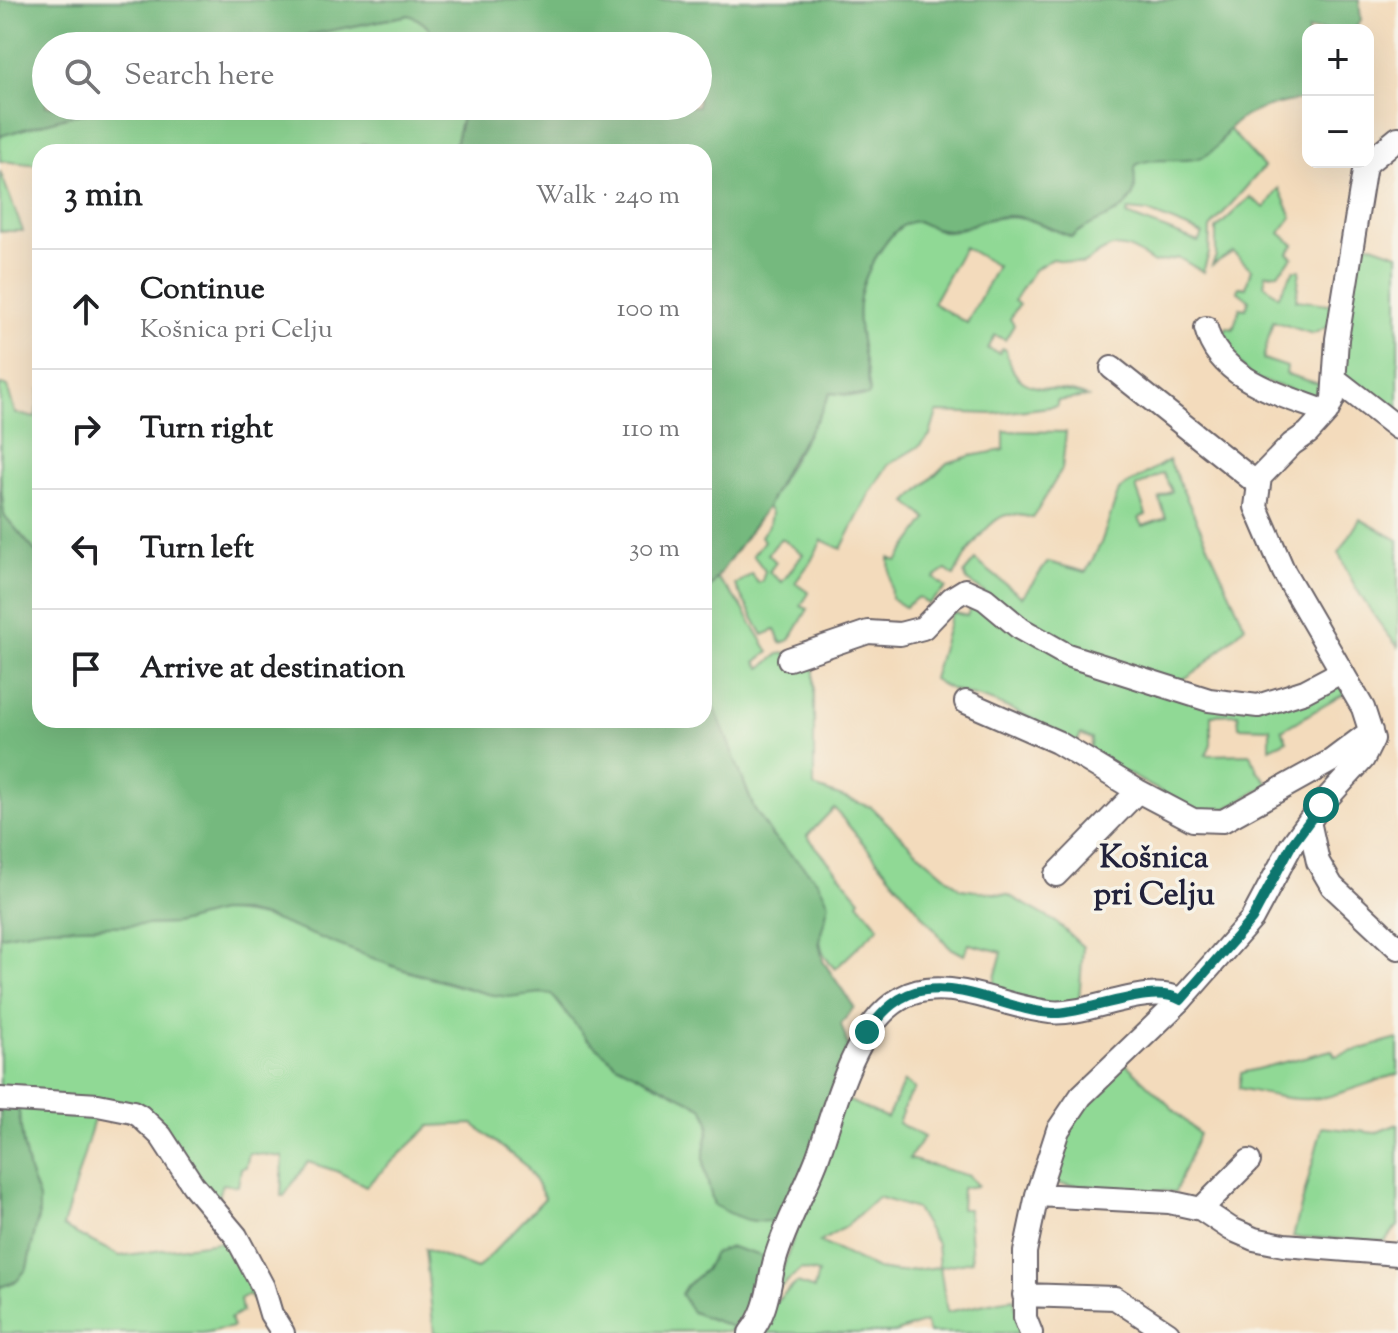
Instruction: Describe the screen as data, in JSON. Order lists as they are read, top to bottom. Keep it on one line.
{"districts":["Košnica pri Celju"],"page":{"map_buttons":["+","−"],"search":"Search here","heading":["3 min","Walk · 240 m"],"list":[["Continue","Košnica pri Celju","100 m"],["Turn right","110 m"],["Turn left","30 m"],"Arrive at destination"]}}
